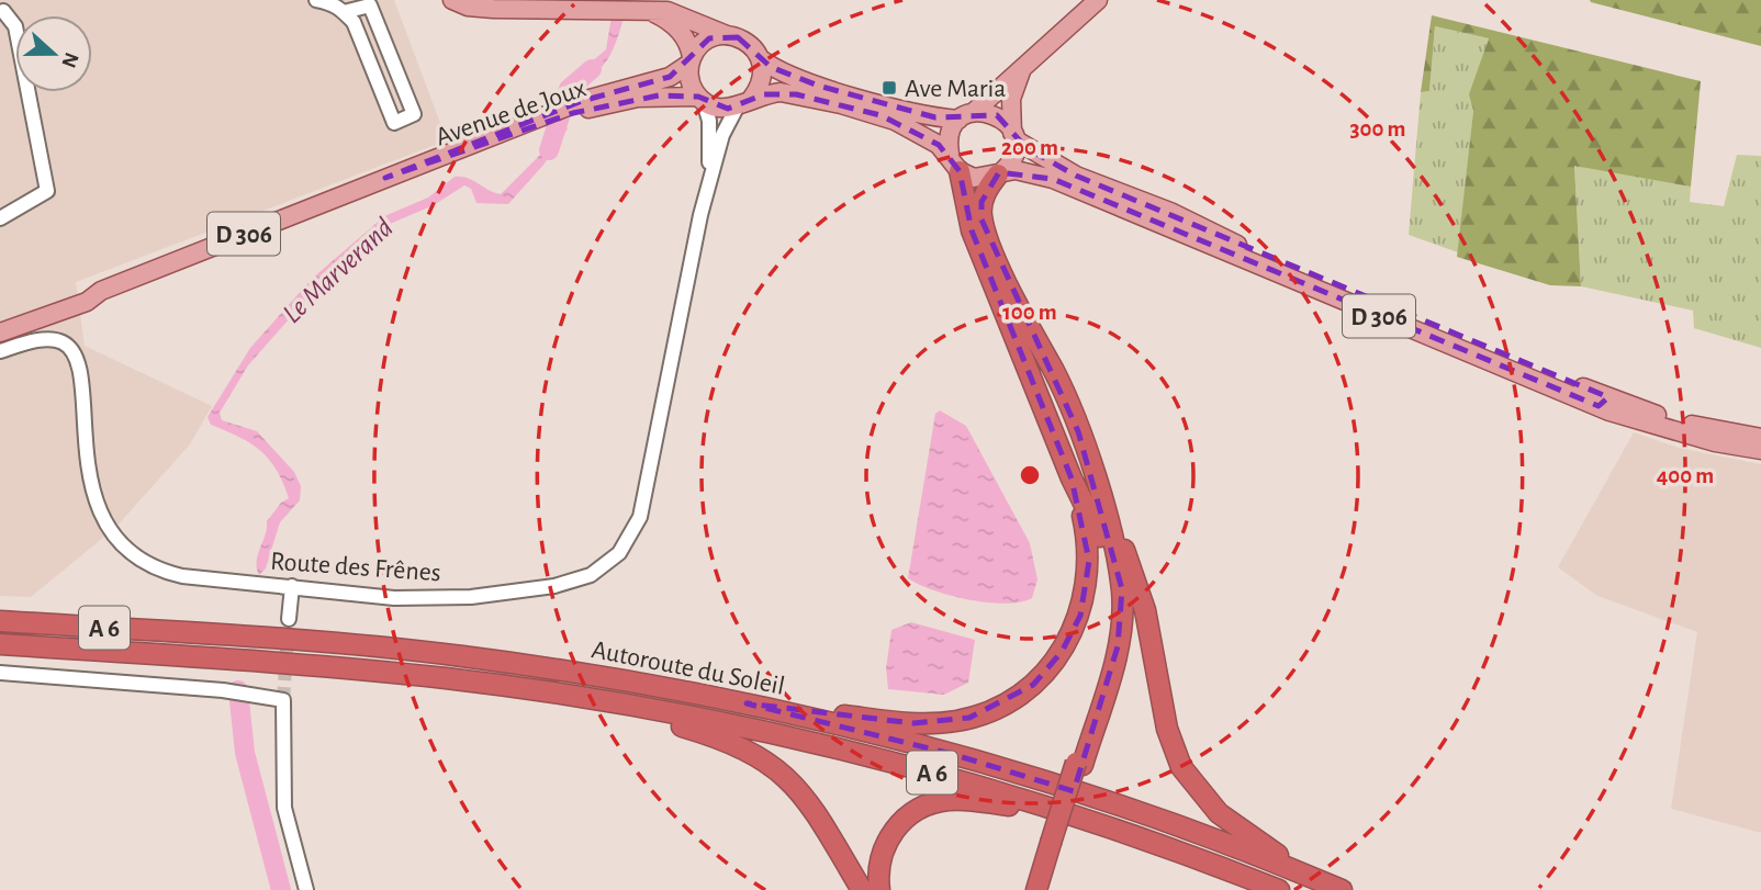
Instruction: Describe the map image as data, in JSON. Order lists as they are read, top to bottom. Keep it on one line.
{"streets":{"highway":["A 6","Autoroute du Soleil"],"main road":["Avenue de Joux","D 306"],"street":["Route des Frênes"]},"crossings":[["Avenue de Joux","Route des Frênes"]],"water":["Le Marverand"],"places":{"transit":["Ave Maria"]},"north":"right","rings":["300 m","200 m","100 m","400 m"]}
